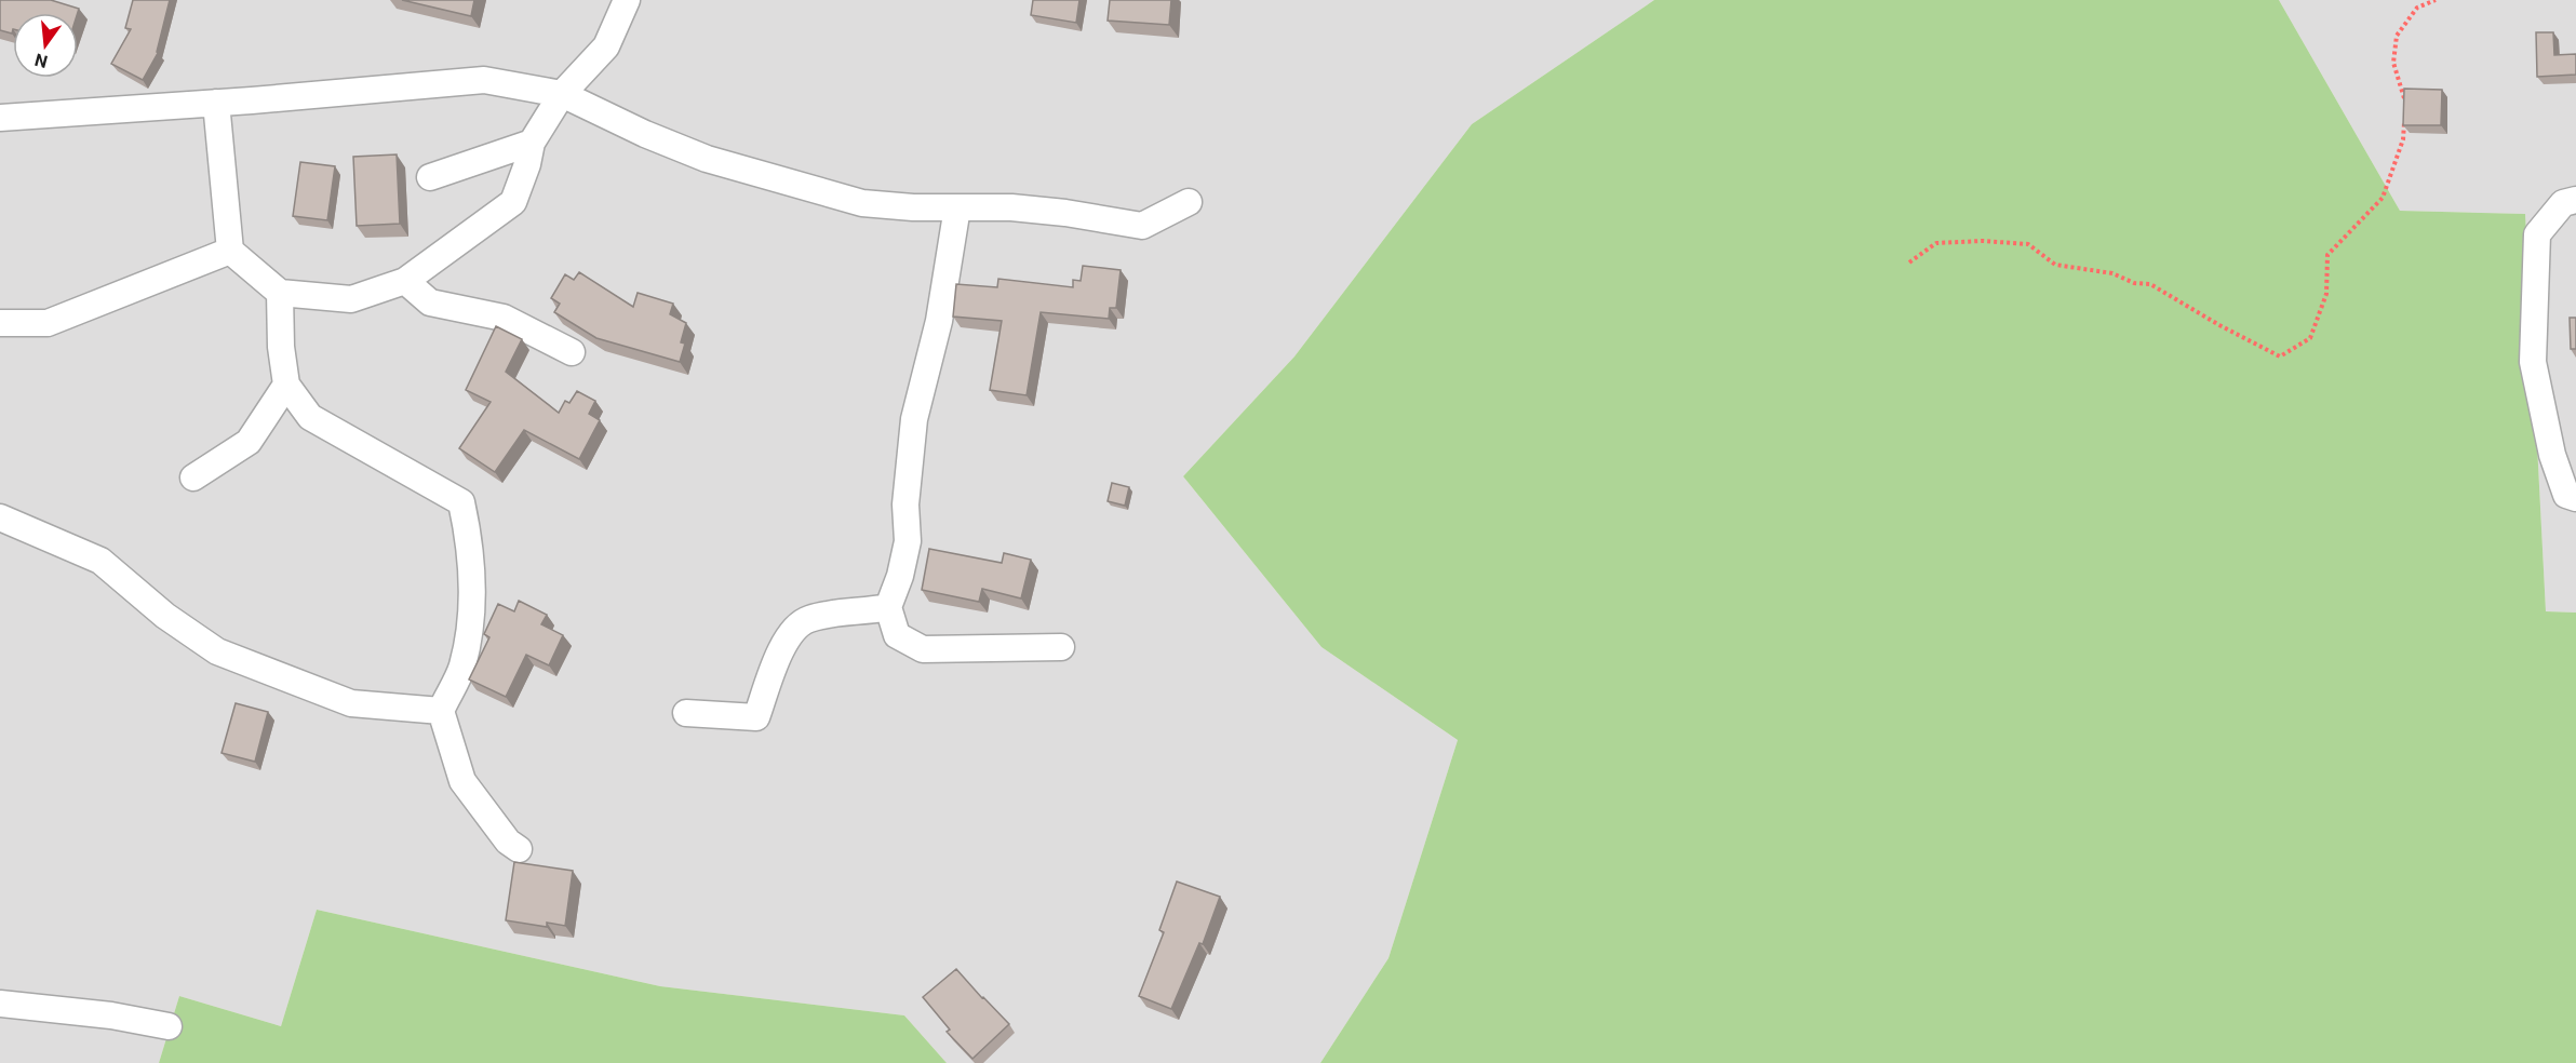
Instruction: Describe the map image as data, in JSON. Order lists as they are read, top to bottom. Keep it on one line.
{"north":"bottom"}
